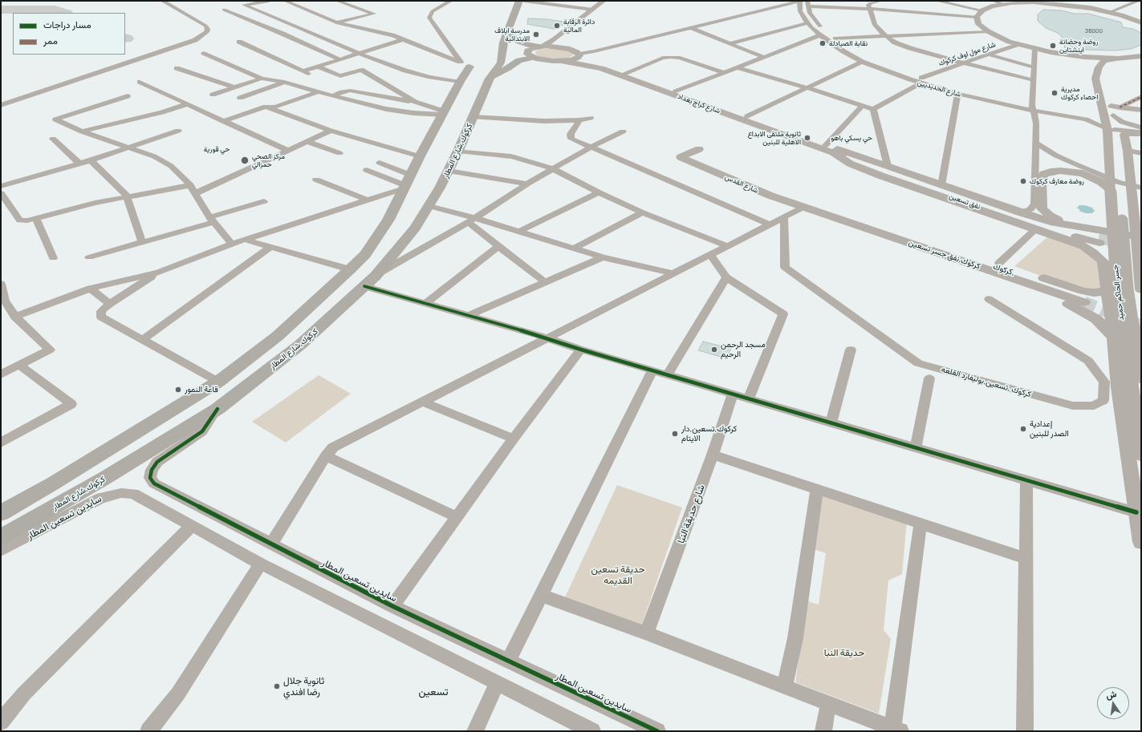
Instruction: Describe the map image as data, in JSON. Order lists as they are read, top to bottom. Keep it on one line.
{"streets":{"highway":["كركوك,شارع المطار"],"main road":["شارع كراج بغداد","شارع القدس","نفق تسعين","كركوك,نفق جسر تسعين","جسر الحاكم حميد"],"street":["شارع مول اوف كركوك","شارع الحديديين","كركوك ,تسعين,بوليفارد القلعه","شارع حديقة النبا","سايدين تسعين المطار"]},"crossings":[["شارع مول اوف كركوك","شارع الحديديين"],["شارع الحديديين","جسر الحاكم حميد"],["شارع كراج بغداد","نفق تسعين"],["كركوك,شارع المطار","سايدين تسعين المطار"],["شارع القدس","كركوك,نفق جسر تسعين"]],"districts":["حي يسكي باهو","حي قورية","تسعین"],"parks":["حديقة تسعين القديمه","حديقة النبا"],"places":["دائرة الرقابة المالية","مدرسة ايلاف الابتدائية","نقابة الصيادلة","روضة وحضانة اينشتاين","مديرية احصاء كركوك","ثانوية ملتقى الابداع الاهلية للبنين","مركز الصحي حمزالي","روضة معارف كركوك","مسجد الرحمن الرحيم","قاعة النمور","إعدادية الصدر للبنين","كركوك,تسعين,دار الايتام","ثانوية جلال رضا افندي"],"house_numbers":["36000"],"legend":["مسار دراجات","ممر"],"north":"top"}
